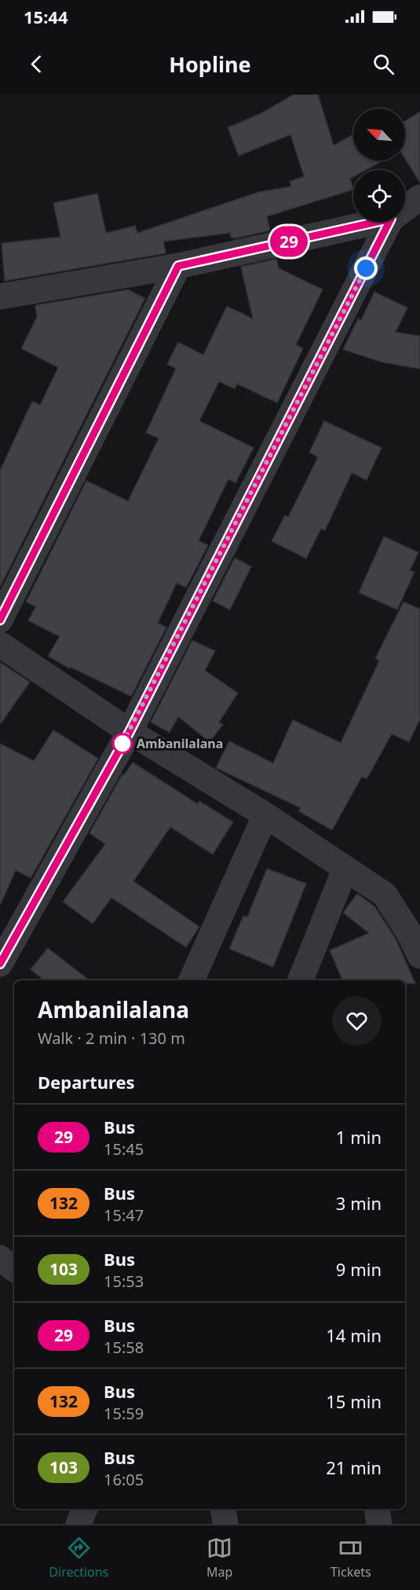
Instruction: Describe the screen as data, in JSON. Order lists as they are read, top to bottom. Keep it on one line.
{"places":["Ambanilalana"],"lines":["bus line 29"],"north":"top left","page":{"status":"15:44","header":"Hopline","on_map":"29","heading":[["Ambanilalana","Walk · 2 min · 130 m"],"Departures"],"list":[{"mark":"29","name":"Bus","note":"15:45","value":"1 min"},{"mark":"132","name":"Bus","note":"15:47","value":"3 min"},{"mark":"103","name":"Bus","note":"15:53","value":"9 min"},{"mark":"29","name":"Bus","note":"15:58","value":"14 min"},{"mark":"132","name":"Bus","note":"15:59","value":"15 min"},{"mark":"103","name":"Bus","note":"16:05","value":"21 min"}],"tabs":["Directions","Map","Tickets"]}}
